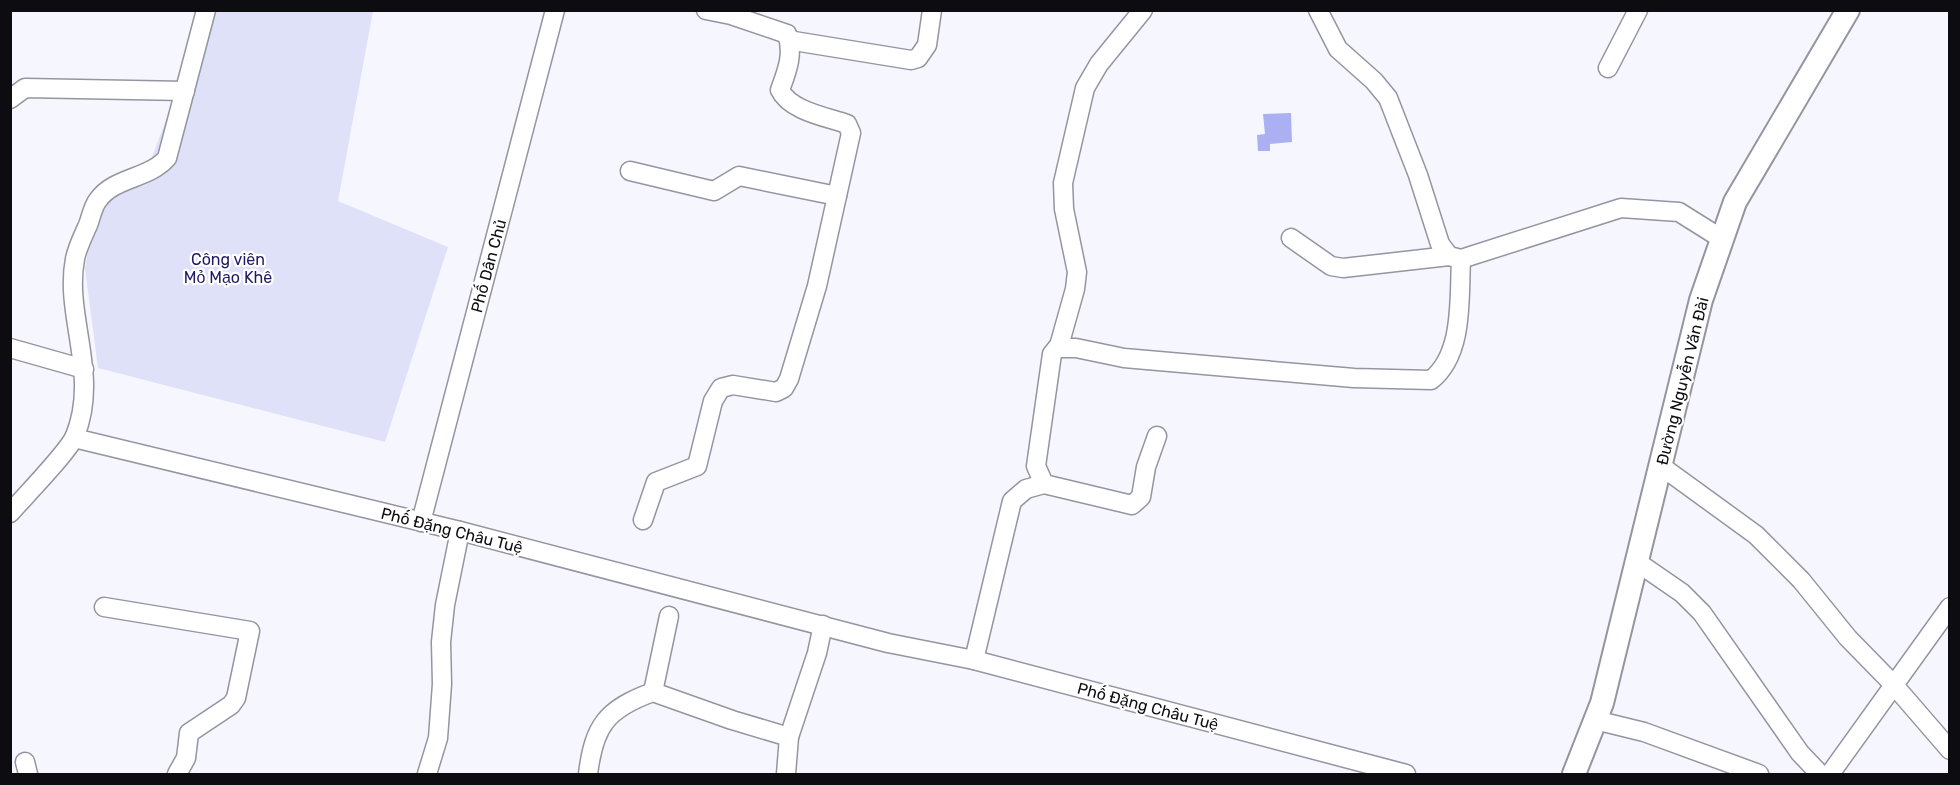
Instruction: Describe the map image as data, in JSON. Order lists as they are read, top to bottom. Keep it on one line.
{"streets":{"street":["Phố Dân Chủ","Đường Nguyễn Văn Đài","Phố Đặng Châu Tuệ"]},"crossings":[["Phố Dân Chủ","Phố Đặng Châu Tuệ"]],"parks":["Công viên Mỏ Mạo Khê"]}
